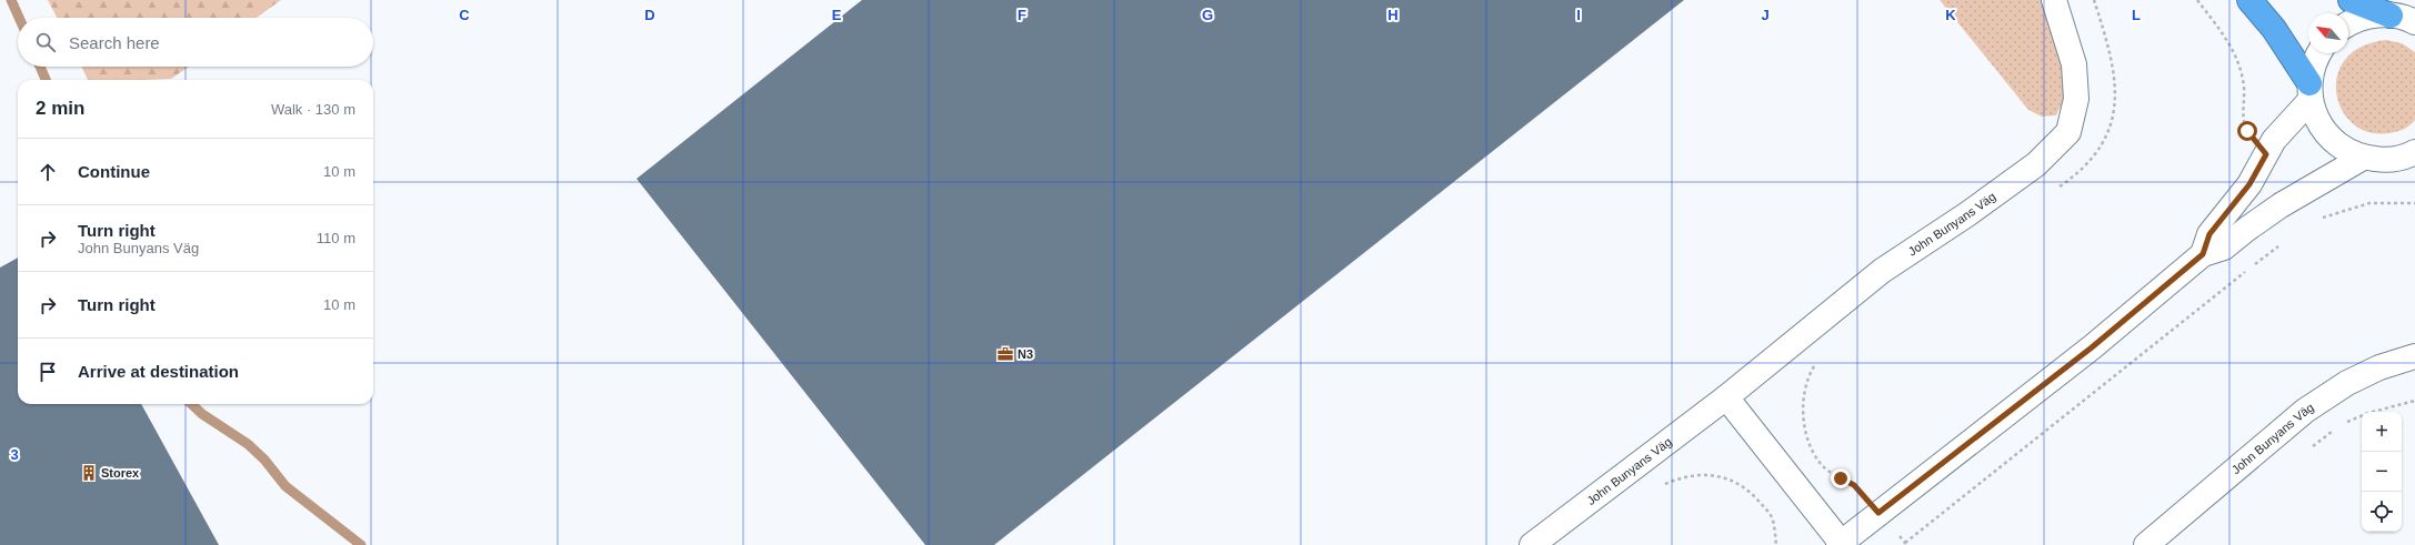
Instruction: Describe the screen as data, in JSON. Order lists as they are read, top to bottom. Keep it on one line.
{"streets":{"street":["John Bunyans Väg"]},"places":{"office":["N3"],"building":["Storex"]},"north":"top left","page":{"search":"Search here","heading":["2 min","Walk · 130 m"],"list":[["Continue","10 m"],["Turn right","John Bunyans Väg","110 m"],["Turn right","10 m"],"Arrive at destination"],"map_buttons":["+","−"]},"grid":{"columns":["C","D","E","F","G","H","I","J","K","L"],"rows":["3"]}}
